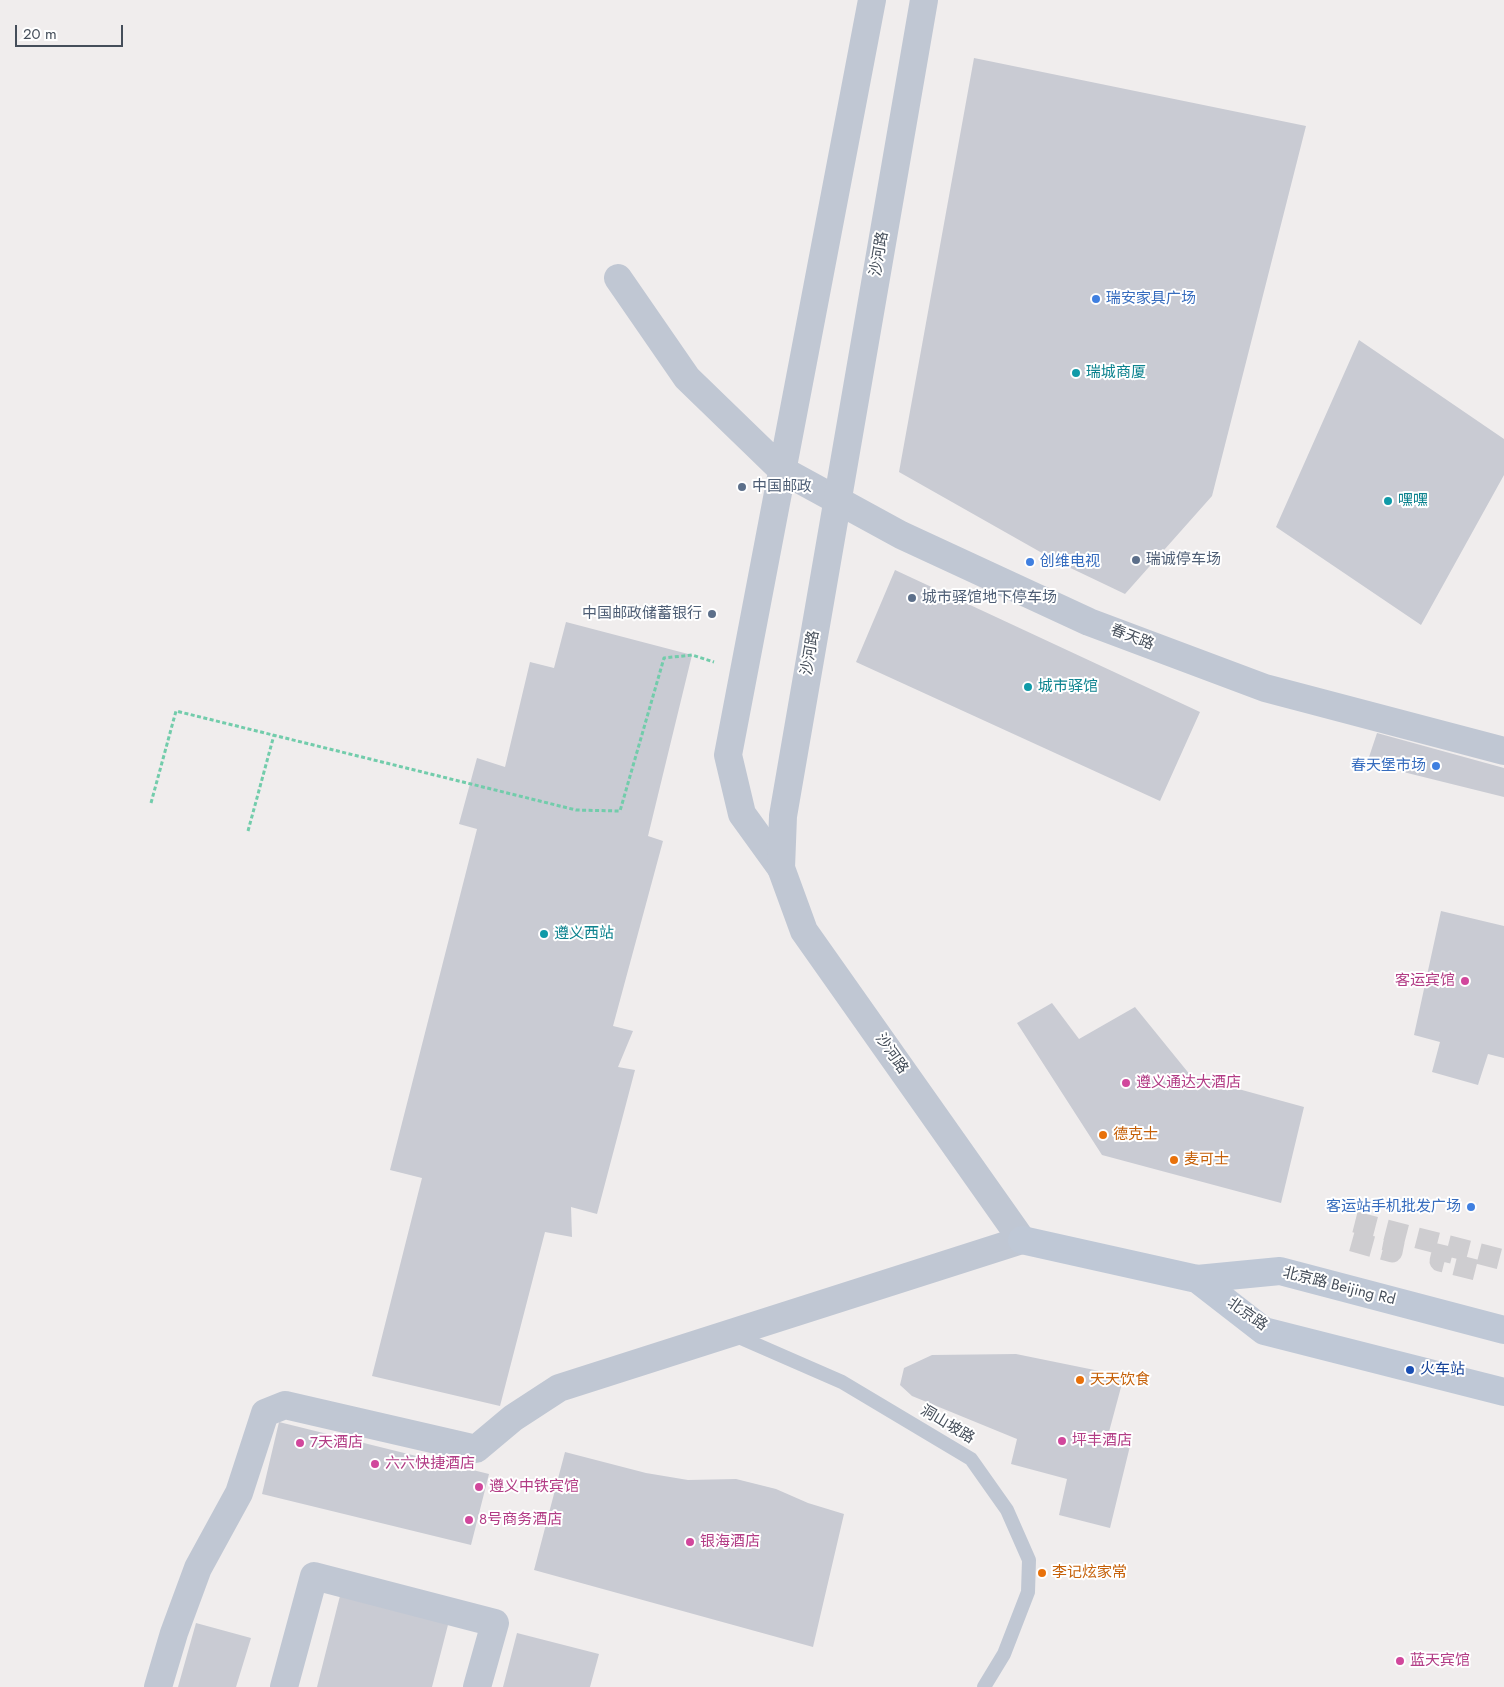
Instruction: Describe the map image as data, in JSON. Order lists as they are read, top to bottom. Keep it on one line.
{"streets":{"main road":["北京路 Beijing Rd","北京路"],"street":["沙河路","春天路"],"lane":["洞山坡路"]},"crossings":[["沙河路","北京路"],["北京路 Beijing Rd","北京路"]],"places":["瑞安家具广场","瑞城商厦","中国邮政","嘿嘿","瑞诚停车场","创维电视","城市驿馆地下停车场","中国邮政储蓄银行","城市驿馆","春天堡市场","遵义西站","客运宾馆","遵义通达大酒店","德克士","麦可士","客运站手机批发广场","火车站","天天饮食","坪丰酒店","7天酒店","六六快捷酒店","遵义中铁宾馆","8号商务酒店","银海酒店","李记炫家常","蓝天宾馆"],"scale_bar":"20 m"}
